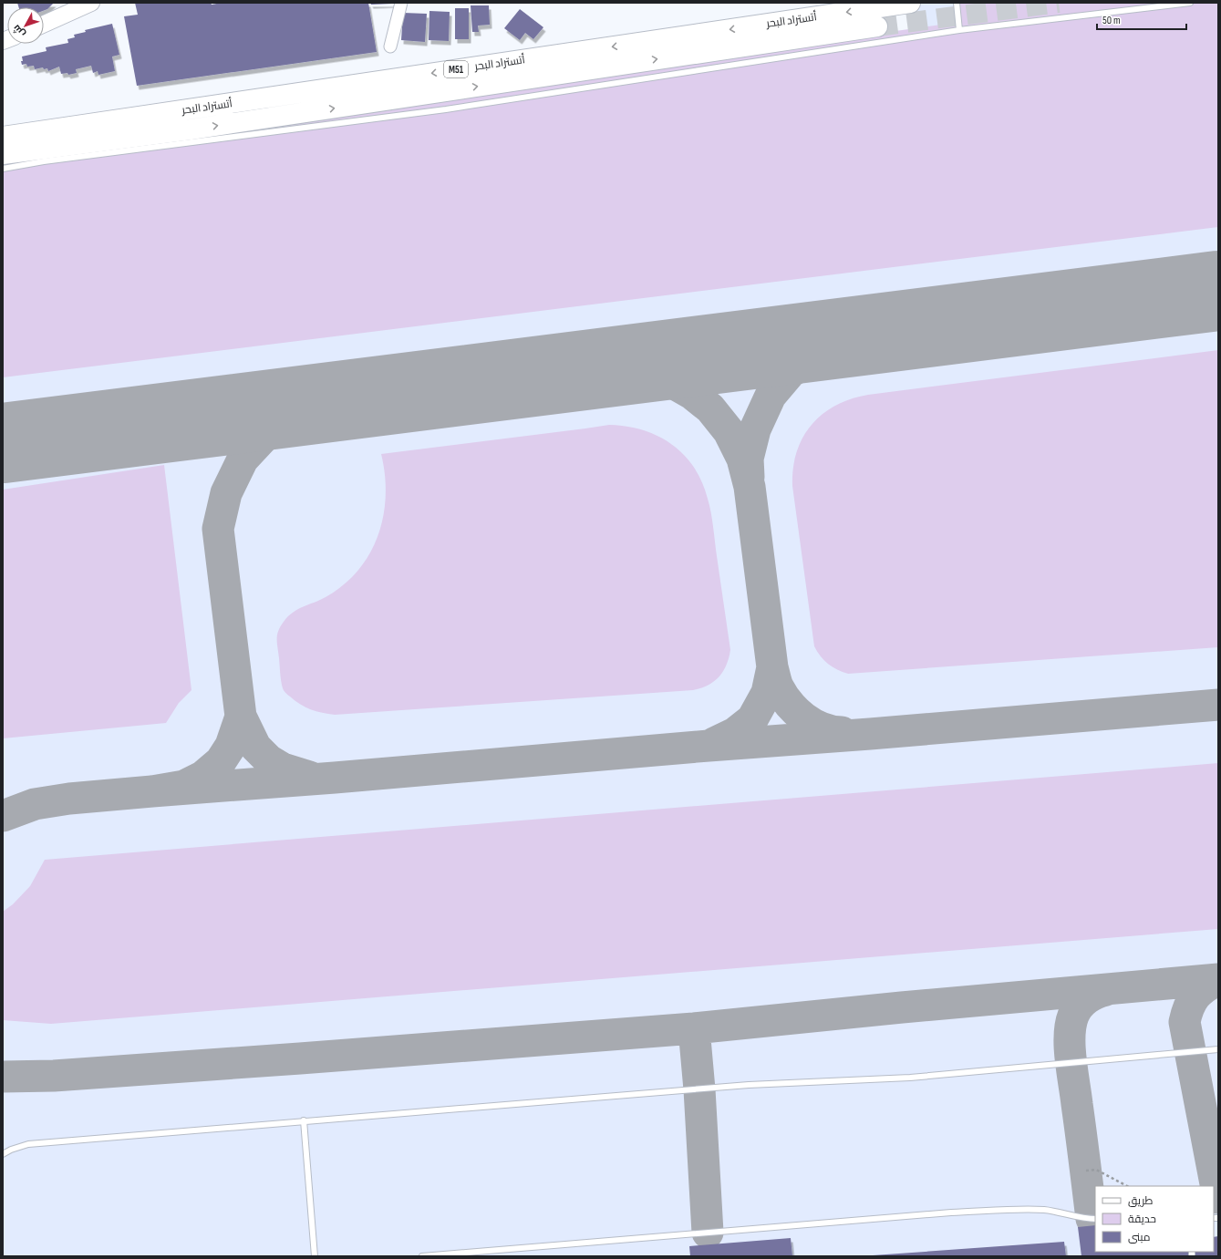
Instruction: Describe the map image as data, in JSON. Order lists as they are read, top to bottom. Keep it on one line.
{"streets":{"highway":["أتستراد البحر","M51"]},"legend":["طريق","حديقة","مبنى"],"scale_bar":"50 m","north":"bottom left"}
